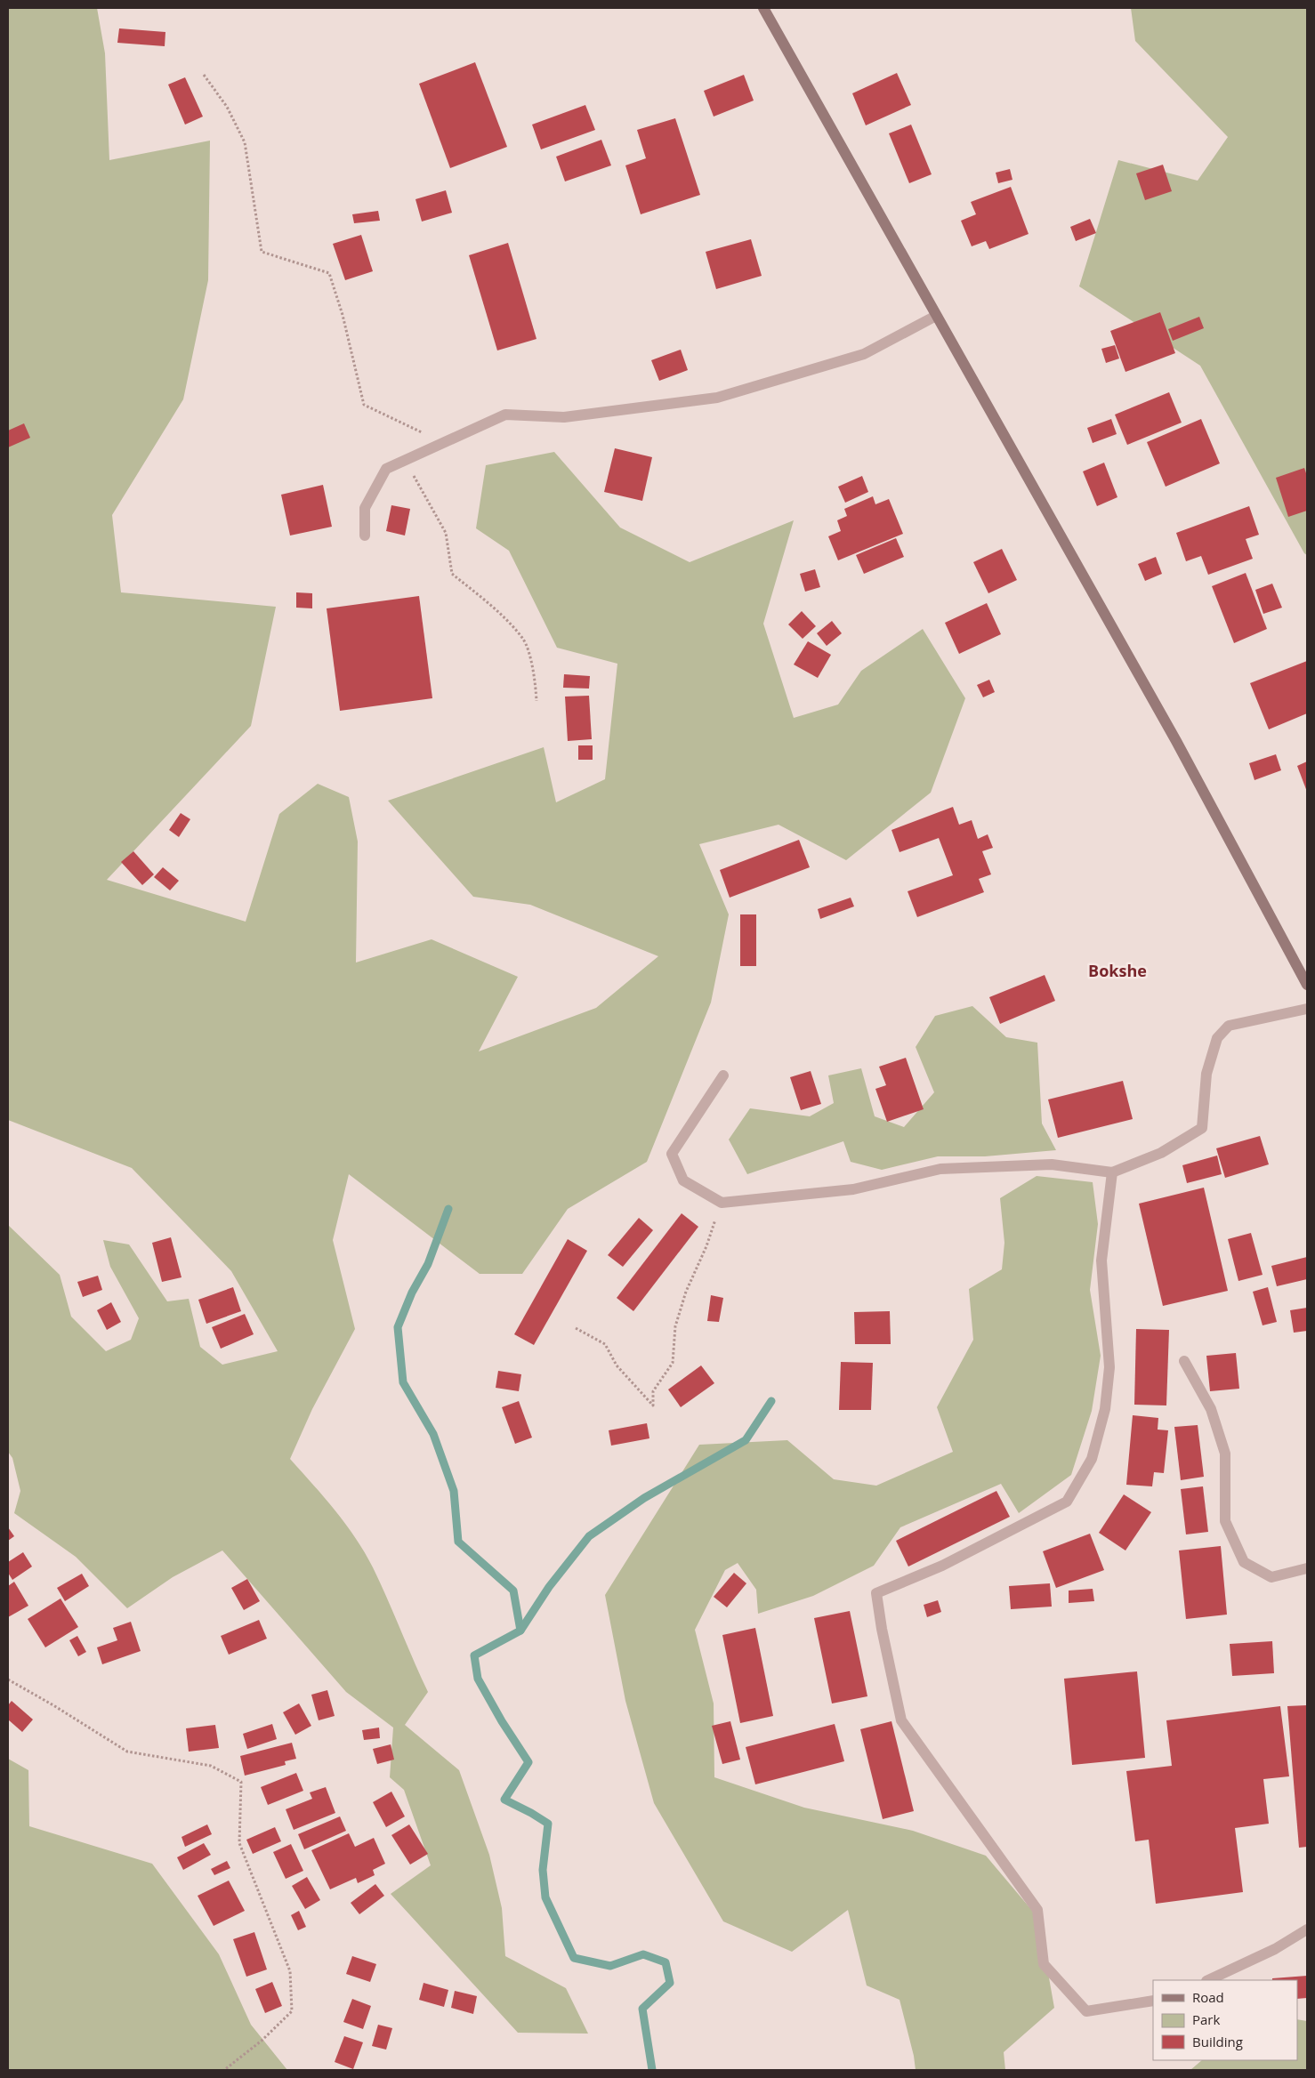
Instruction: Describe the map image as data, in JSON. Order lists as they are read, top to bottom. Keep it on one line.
{"districts":["Bokshe"],"legend":["Road","Park","Building"]}
